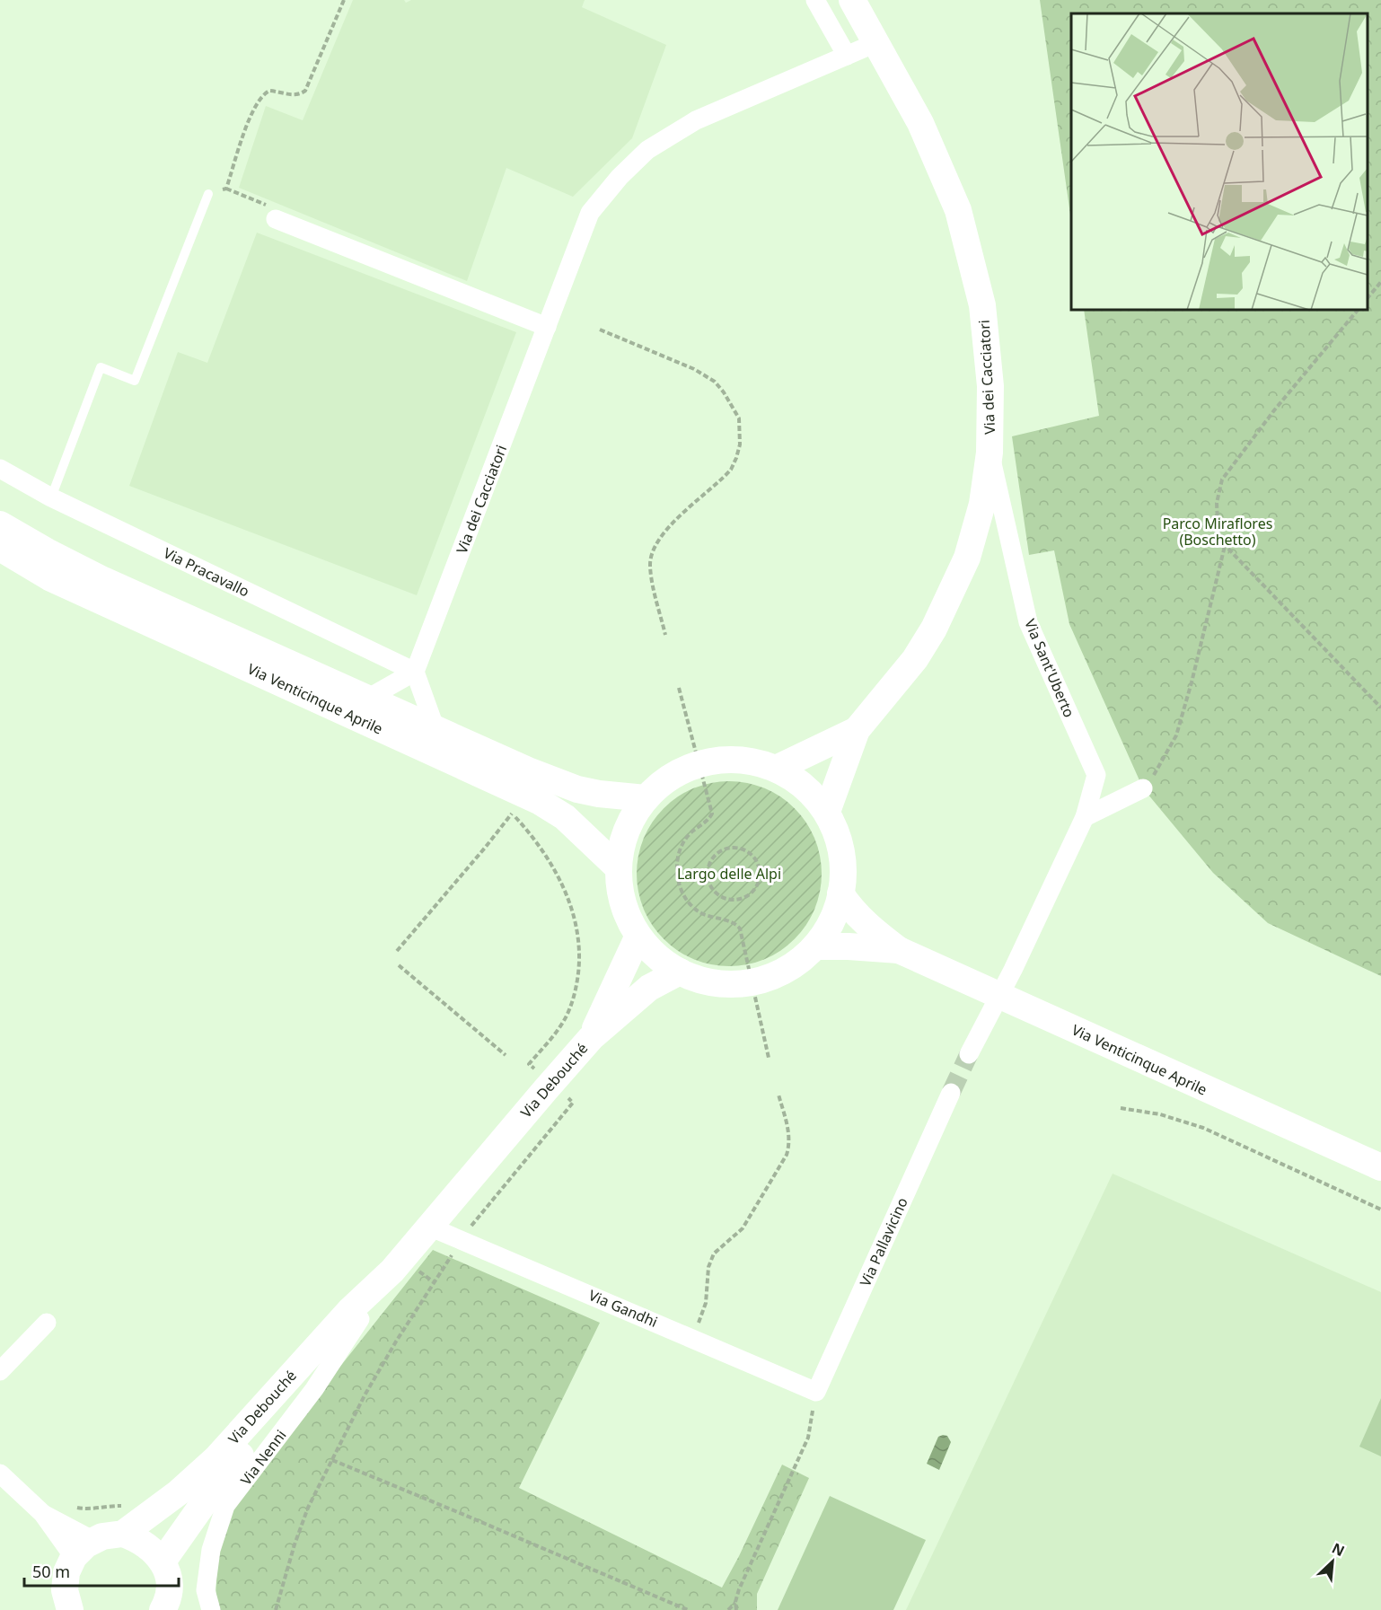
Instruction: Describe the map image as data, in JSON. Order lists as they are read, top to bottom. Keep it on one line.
{"streets":{"main road":["Via dei Cacciatori","Via Venticinque Aprile","Via Debouché"],"street":["Via Pracavallo","Via Sant'Uberto","Via Pallavicino","Via Gandhi","Via Nenni"]},"crossings":[["Via dei Cacciatori","Via Pracavallo"],["Via dei Cacciatori","Via Sant'Uberto"],["Via dei Cacciatori","Via Venticinque Aprile"],["Via Pracavallo","Via Venticinque Aprile"],["Via Sant'Uberto","Via Venticinque Aprile"],["Via Debouché","Via Gandhi"],["Via Debouché","Via Nenni"],["Via Pallavicino","Via Gandhi"]],"parks":["Parco Miraflores (Boschetto)","Largo delle Alpi"],"scale_bar":"50 m","north":"top right"}
